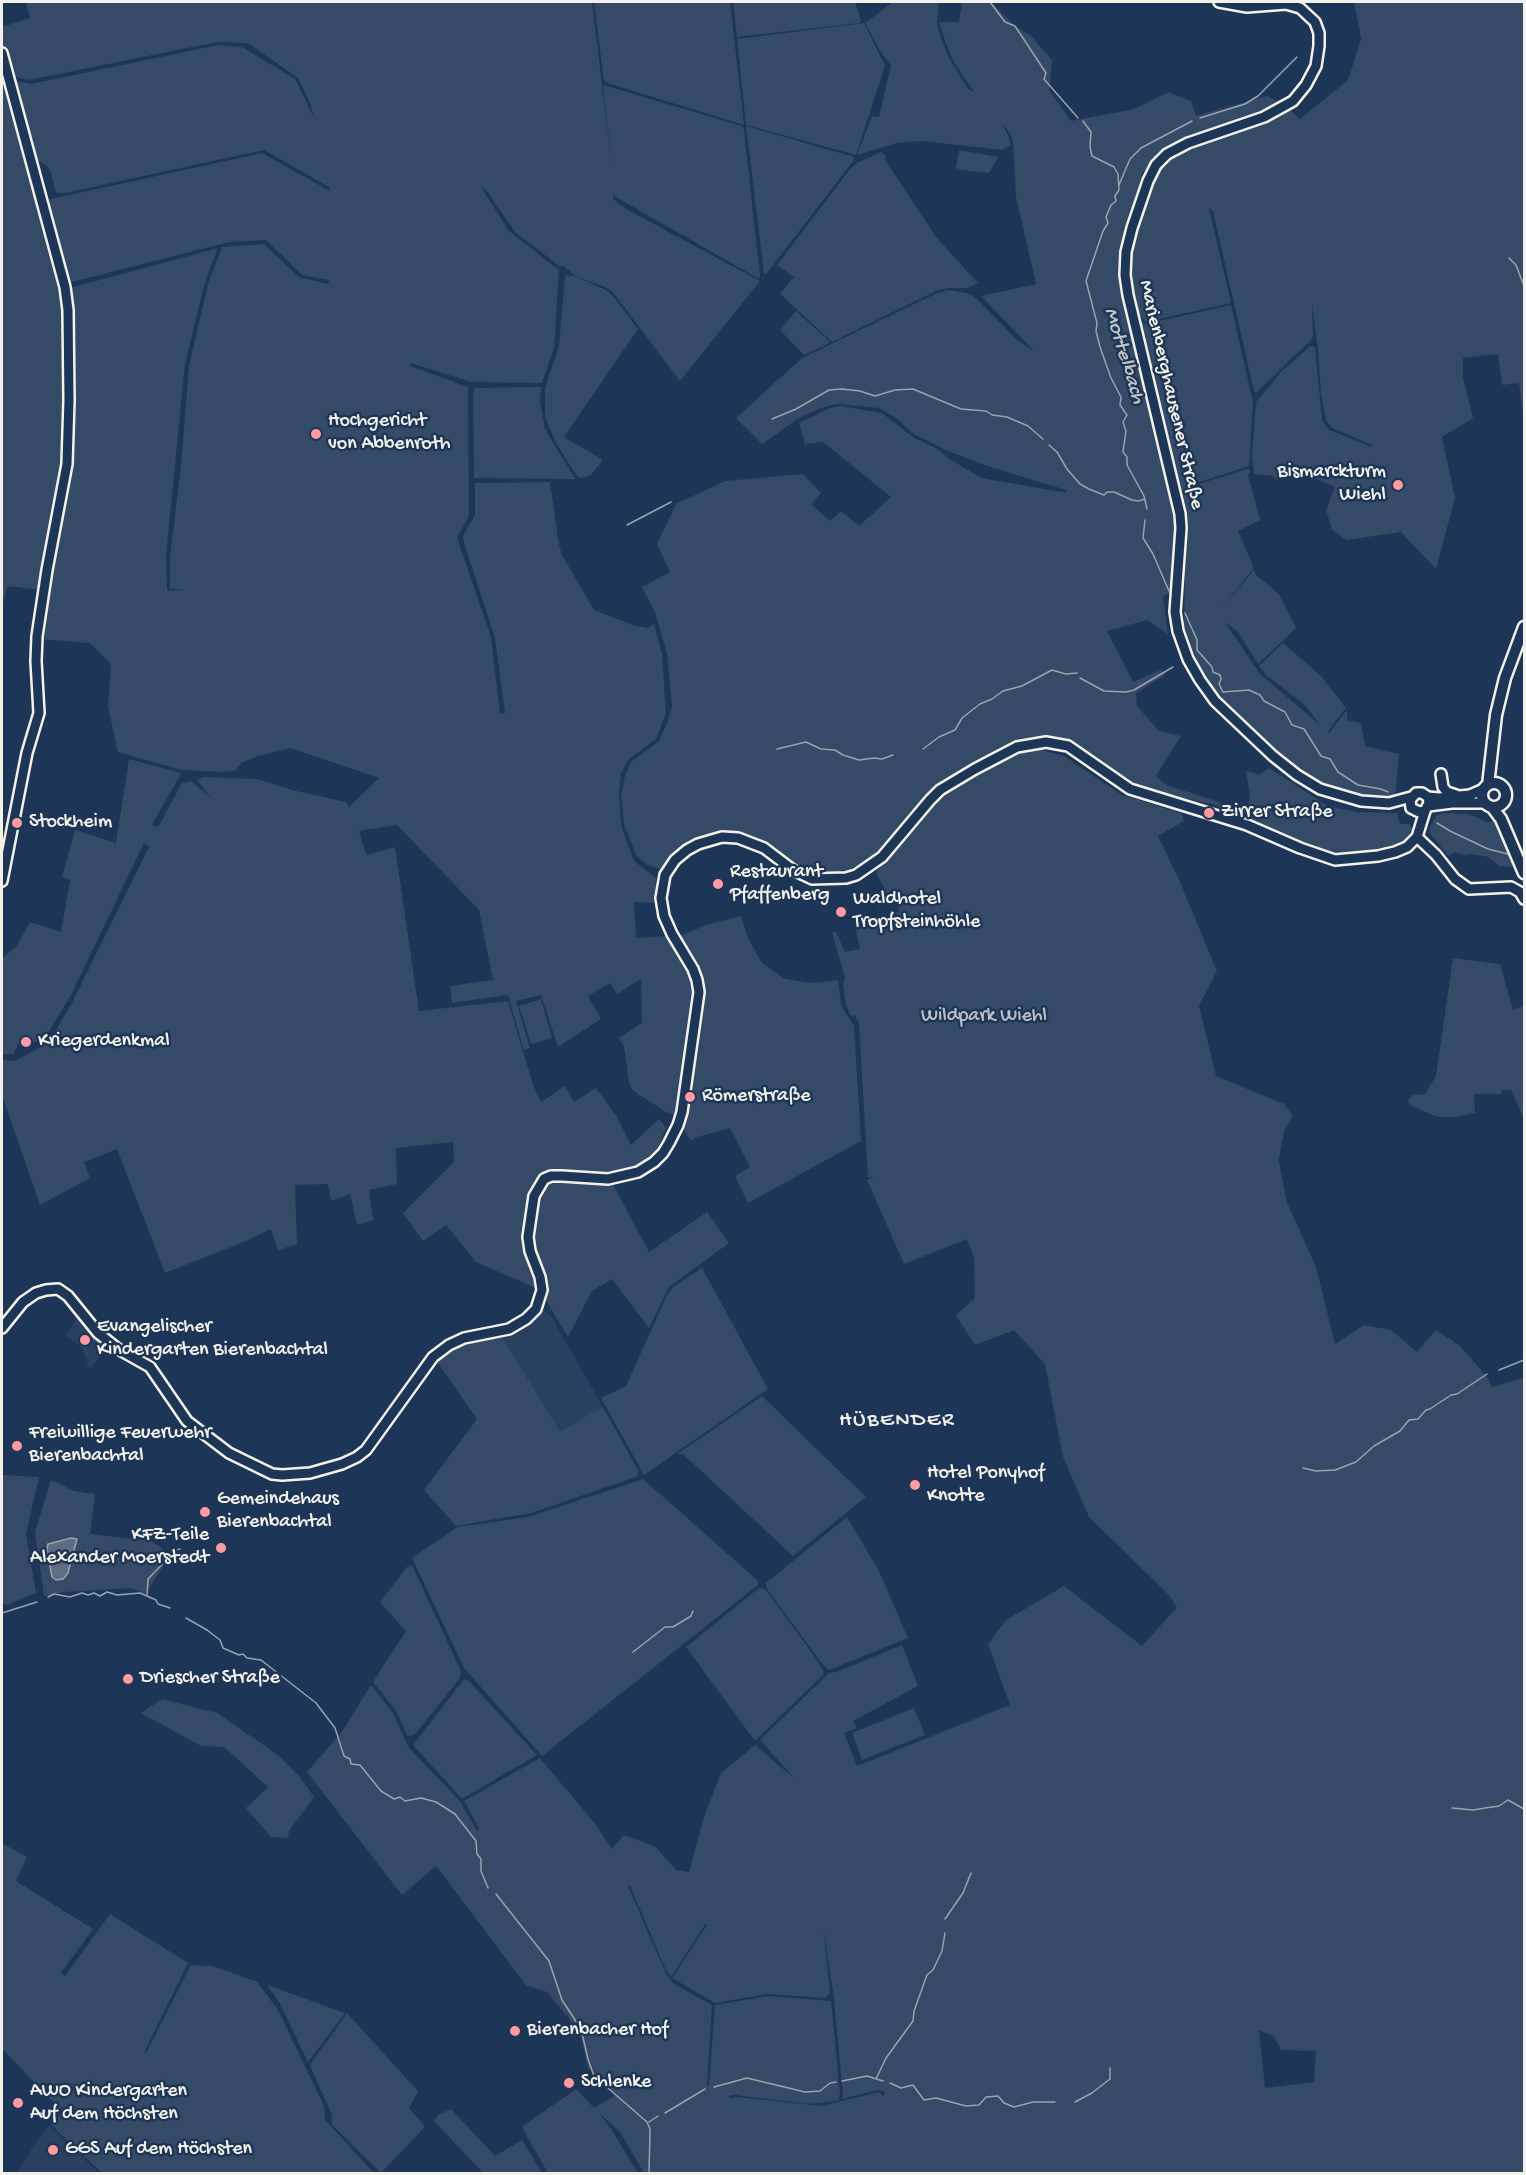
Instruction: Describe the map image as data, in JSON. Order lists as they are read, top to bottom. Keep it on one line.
{"streets":{"main road":["Marienberghausener Straße"]},"districts":["HÜBENDER"],"water":["Mottelbach"],"parks":["Wildpark Wiehl"],"places":["Hochgericht von Abbenroth","Bismarckturm Wiehl","Zirrer Straße","Stockheim","Restaurant Pfaffenberg","Waldhotel Tropfsteinhöhle","Kriegerdenkmal","Römerstraße","Evangelischer Kindergarten Bierenbachtal","Freiwillige Feuerwehr Bierenbachtal","Hotel Ponyhof Knotte","Gemeindehaus Bierenbachtal","KFZ-Teile Alexander Moerstedt","Driescher Straße","Bierenbacher Hof","Schlenke","AWO Kindergarten Auf dem Höchsten","GGS Auf dem Höchsten"]}
